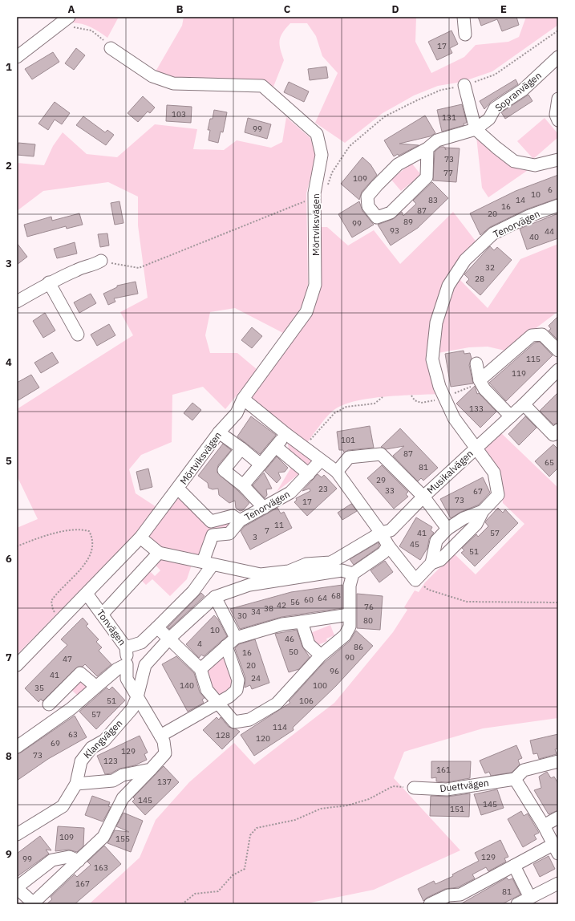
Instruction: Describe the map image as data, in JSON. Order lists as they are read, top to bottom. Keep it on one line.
{"streets":{"street":["Sopranvägen","Tenorvägen","Mörtviksvägen","Musikalvägen","Tonvägen","Klangvägen","Duettvägen"]},"crossings":[["Tenorvägen","Mörtviksvägen"],["Tenorvägen","Musikalvägen"],["Mörtviksvägen","Musikalvägen"],["Mörtviksvägen","Tonvägen"]],"house_numbers":["17","103","131","99","73","77","109","6","10","83","14","16","87","20","89","99","93","44","40","32","28","115","119","133","101","87","65","81","29","23","33","67","73","17","11","7","41","57","3","45","51","68","64","60","56","42","76","38","34","30","80","10","46","4","86","50","16","90","47","20","96","41","24","140","100","35","51","106","57","114","63","128","120","69","129","73","123","161","137","145","145","151","109","155","129","99","163","167","81"],"grid":{"columns":["A","B","C","D","E"],"rows":["1","2","3","4","5","6","7","8","9"]}}
